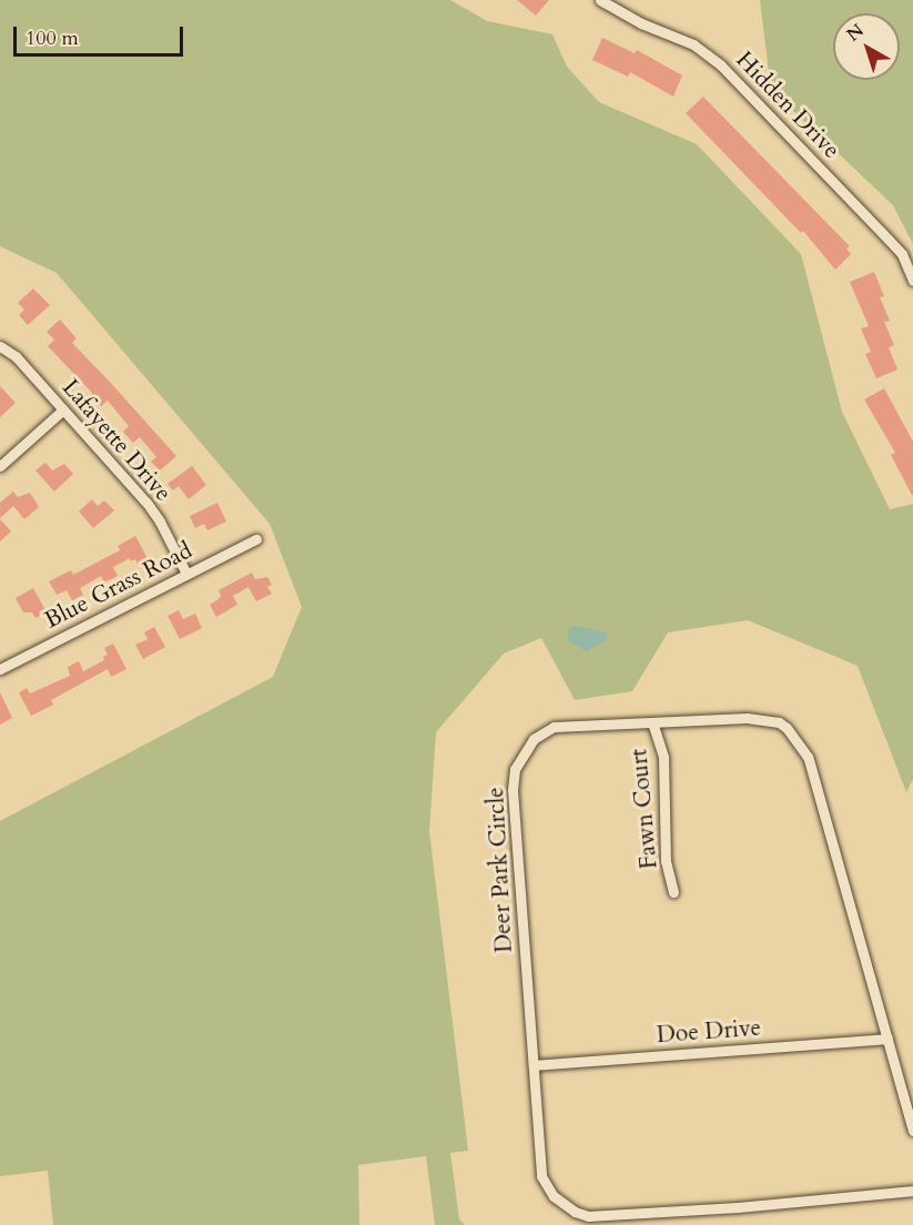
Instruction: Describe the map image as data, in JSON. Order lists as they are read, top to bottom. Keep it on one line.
{"streets":{"street":["Hidden Drive","Lafayette Drive","Blue Grass Road","Fawn Court","Deer Park Circle","Doe Drive"]},"crossings":[["Lafayette Drive","Blue Grass Road"],["Fawn Court","Deer Park Circle"],["Deer Park Circle","Doe Drive"]],"scale_bar":"100 m","north":"top left"}
